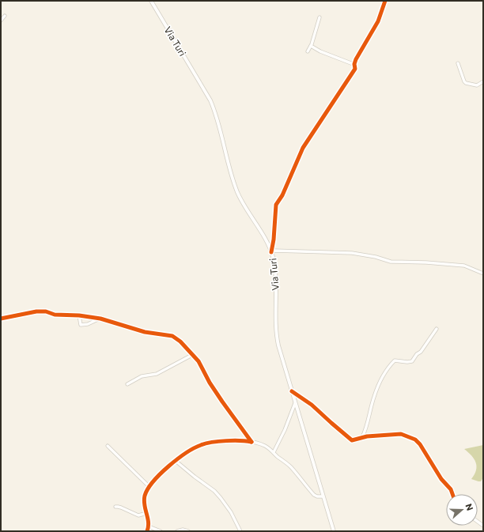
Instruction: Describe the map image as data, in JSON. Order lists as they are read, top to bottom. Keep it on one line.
{"streets":{"main road":["Via Turi"]},"north":"right"}
